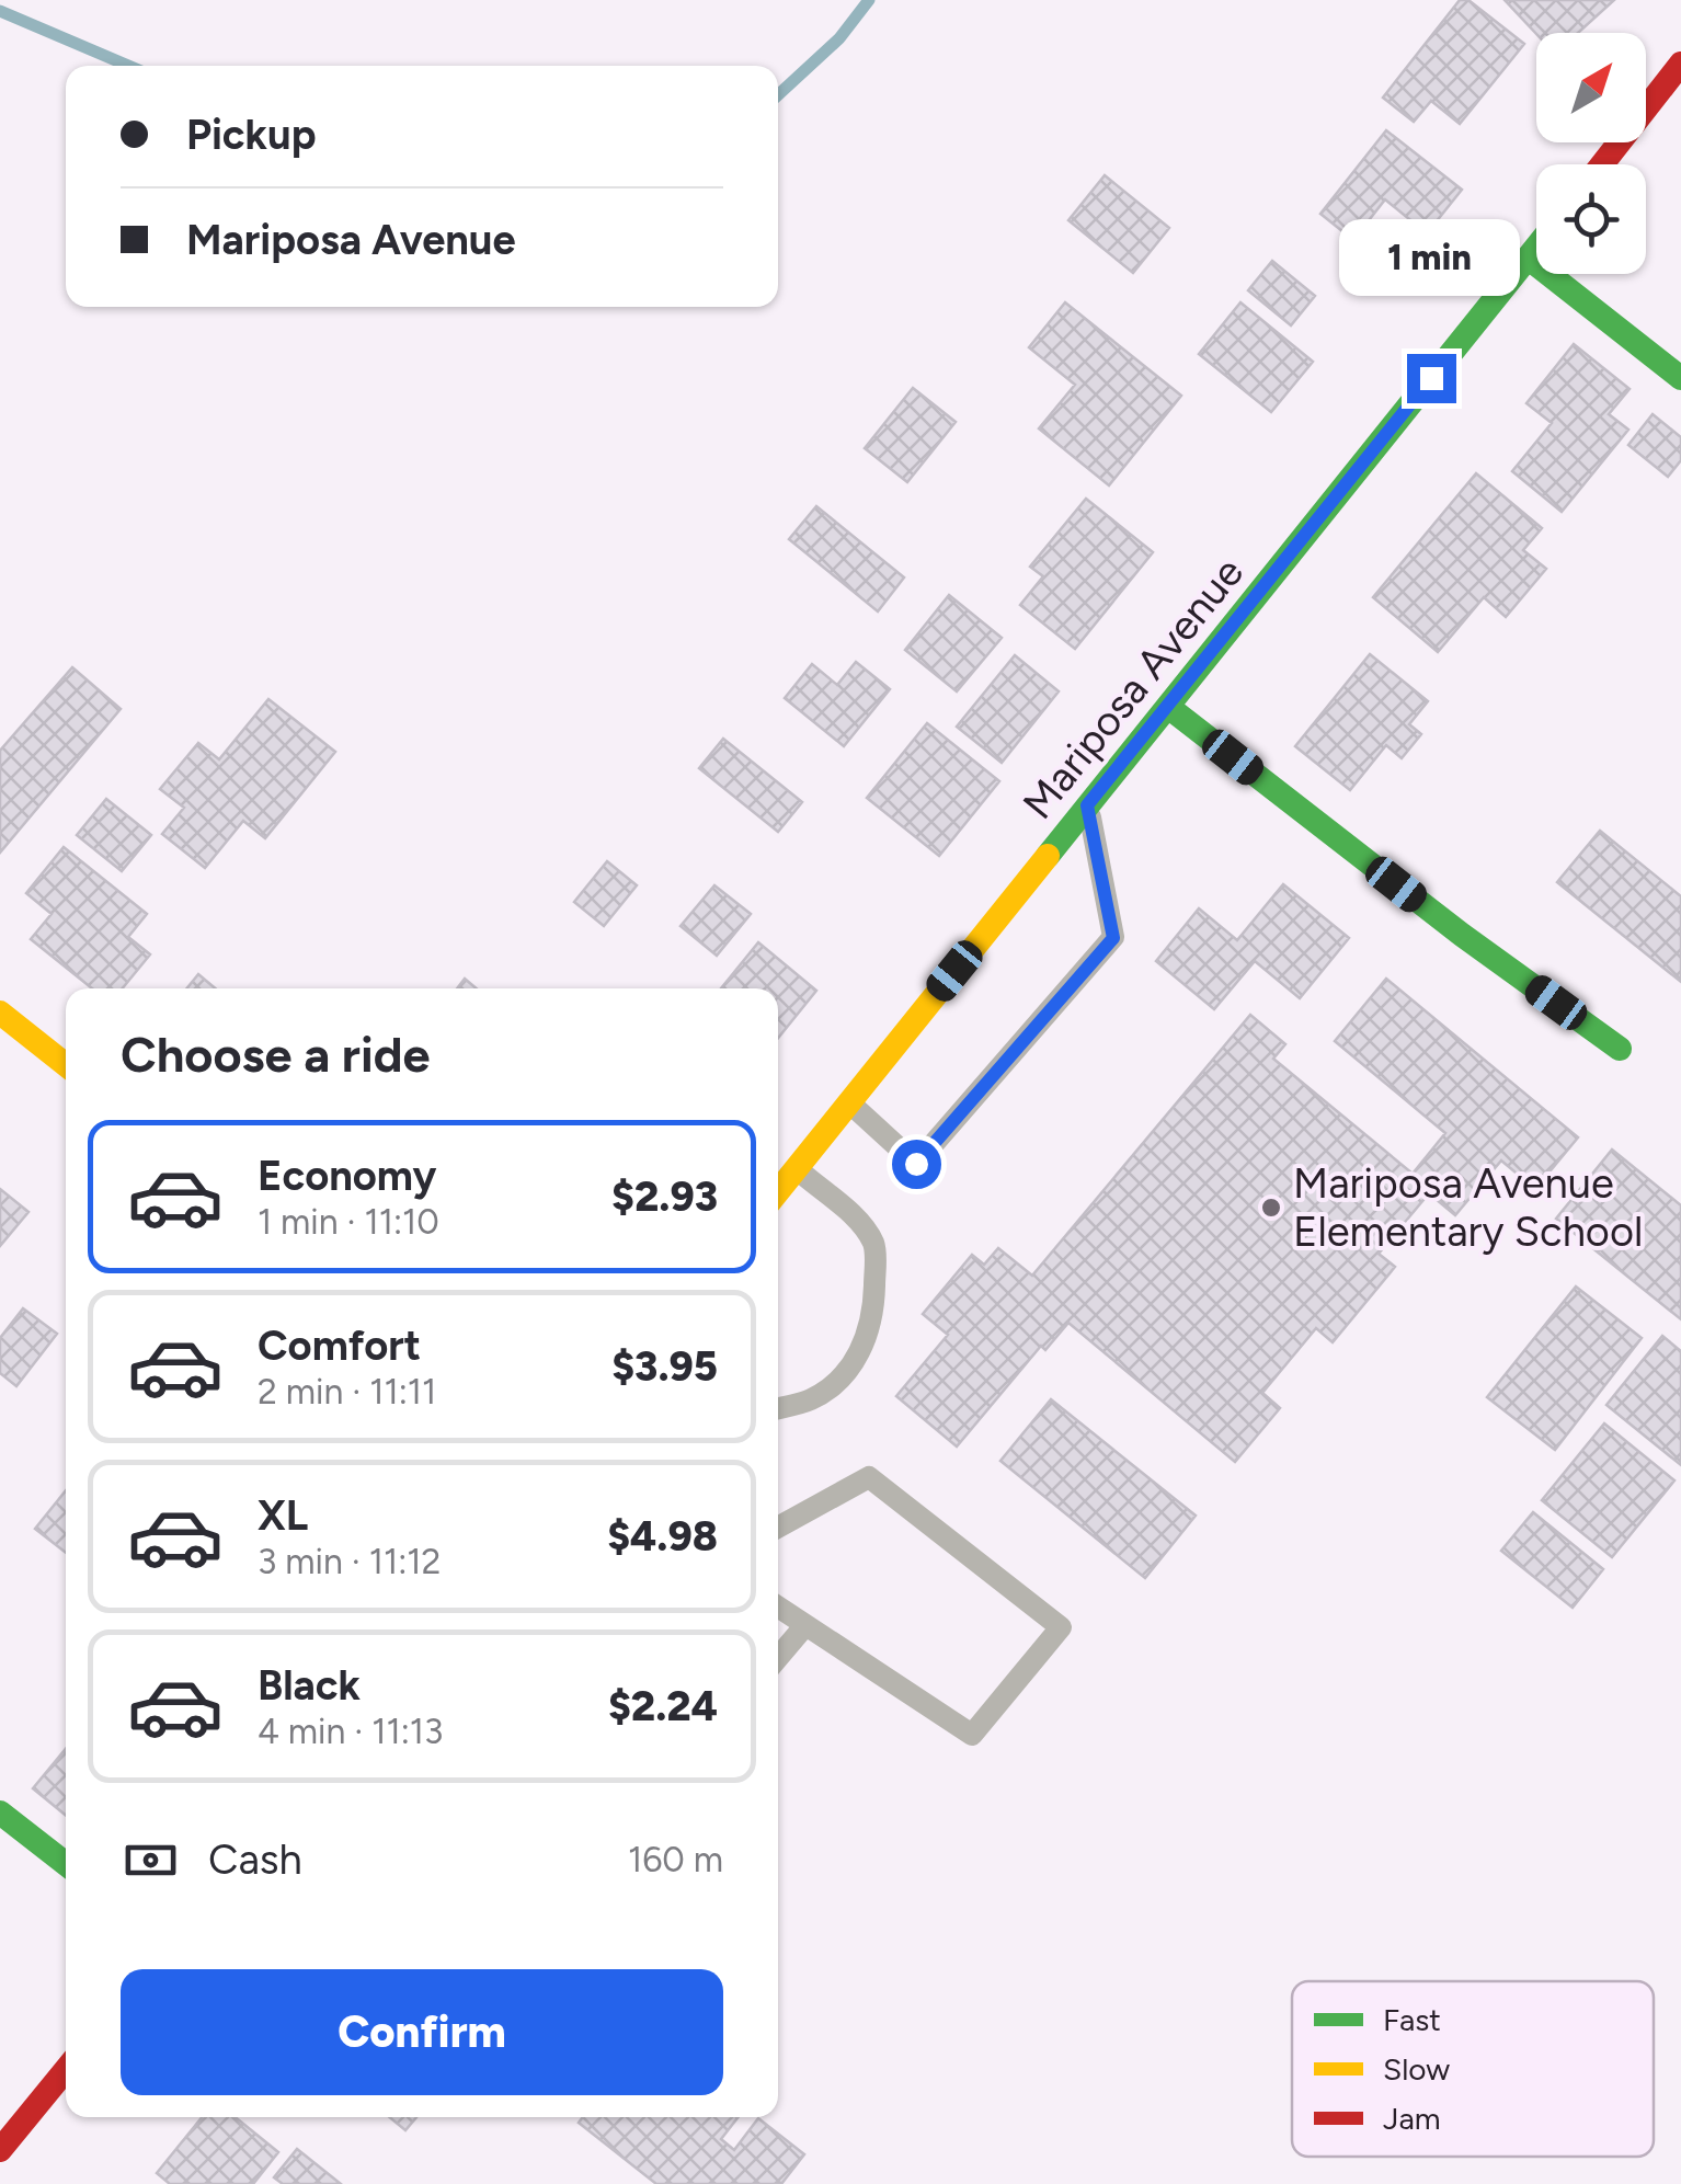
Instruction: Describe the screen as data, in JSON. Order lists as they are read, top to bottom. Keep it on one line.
{"streets":{"street":["Mariposa Avenue"]},"places":["Mariposa Avenue Elementary School"],"legend":["Fast","Slow","Jam"],"north":"top right","page":{"banner":["Pickup","Mariposa Avenue"],"bubble":"1 min","heading":"Choose a ride","list":[{"name":"Economy","note":"1 min · 11:10","value":"$2.93"},{"name":"Comfort","note":"2 min · 11:11","value":"$3.95"},{"name":"XL","note":"3 min · 11:12","value":"$4.98"},{"name":"Black","note":"4 min · 11:13","value":"$2.24"}],"pay":["Cash","160 m"],"buttons":"Confirm"}}
